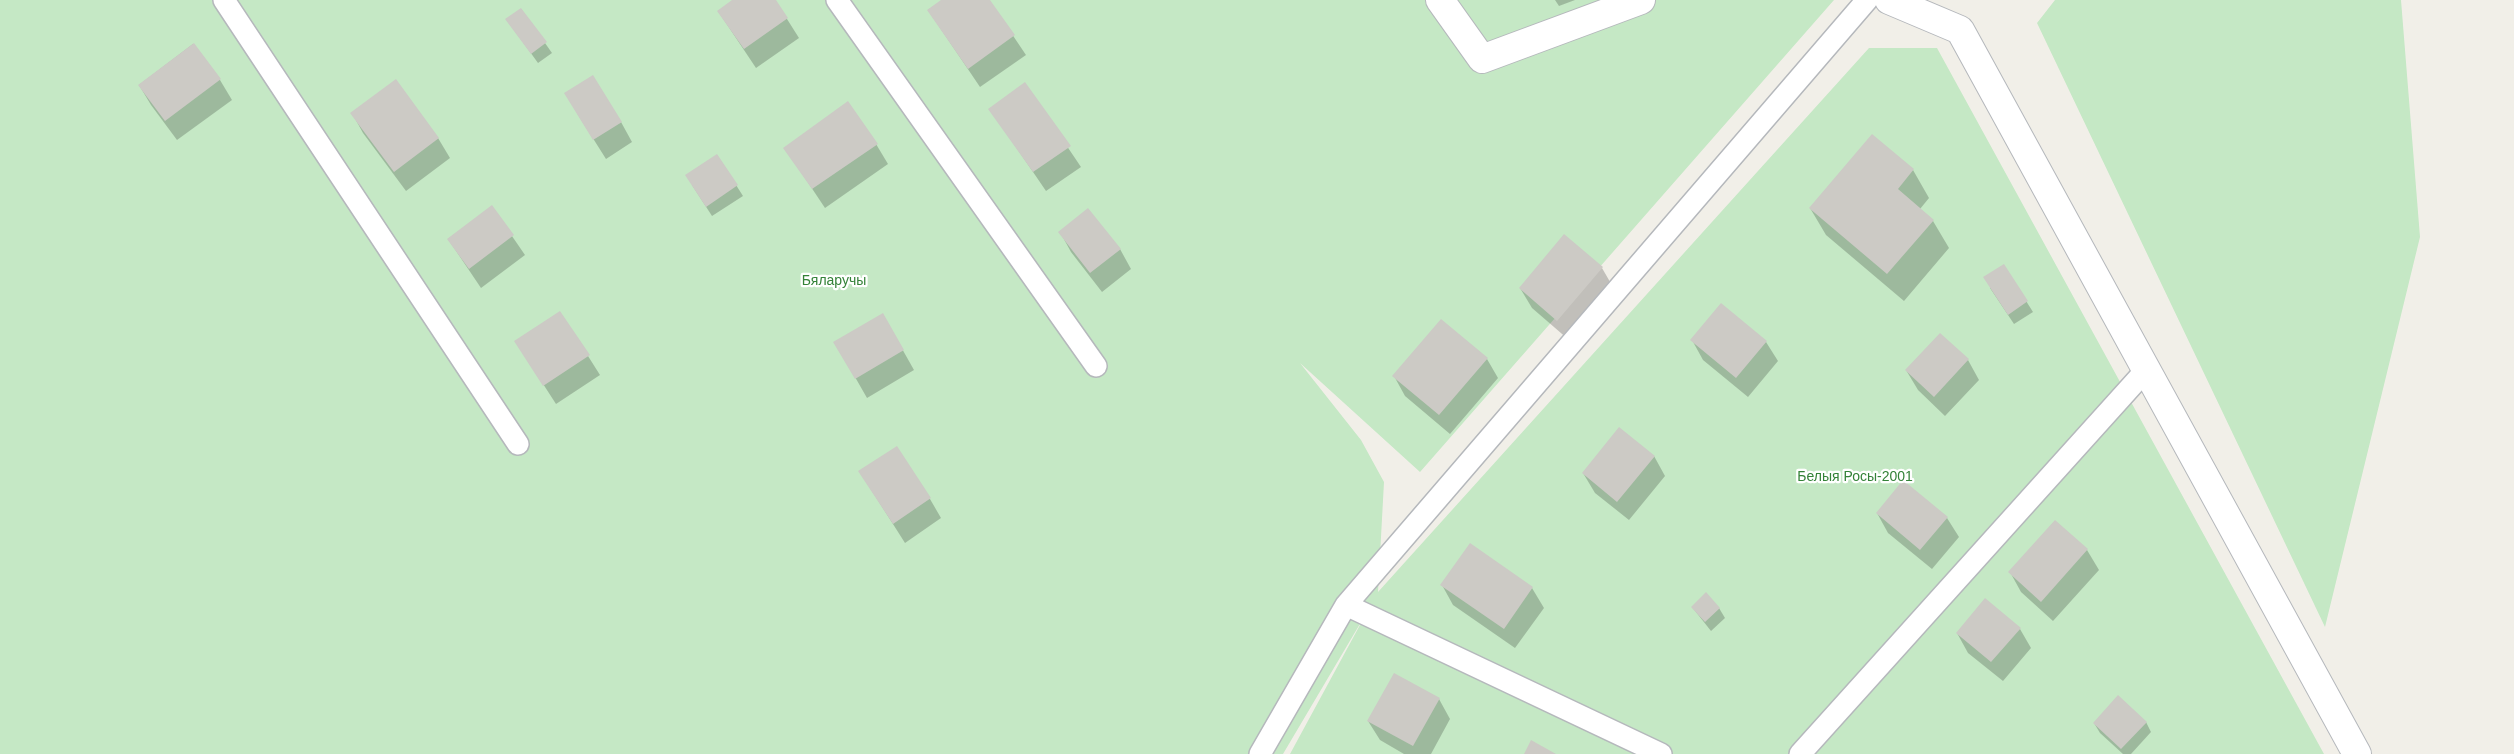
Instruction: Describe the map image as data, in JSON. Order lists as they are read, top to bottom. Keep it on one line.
{"parks":["Бяларучы","Белыя Росы-2001"]}
